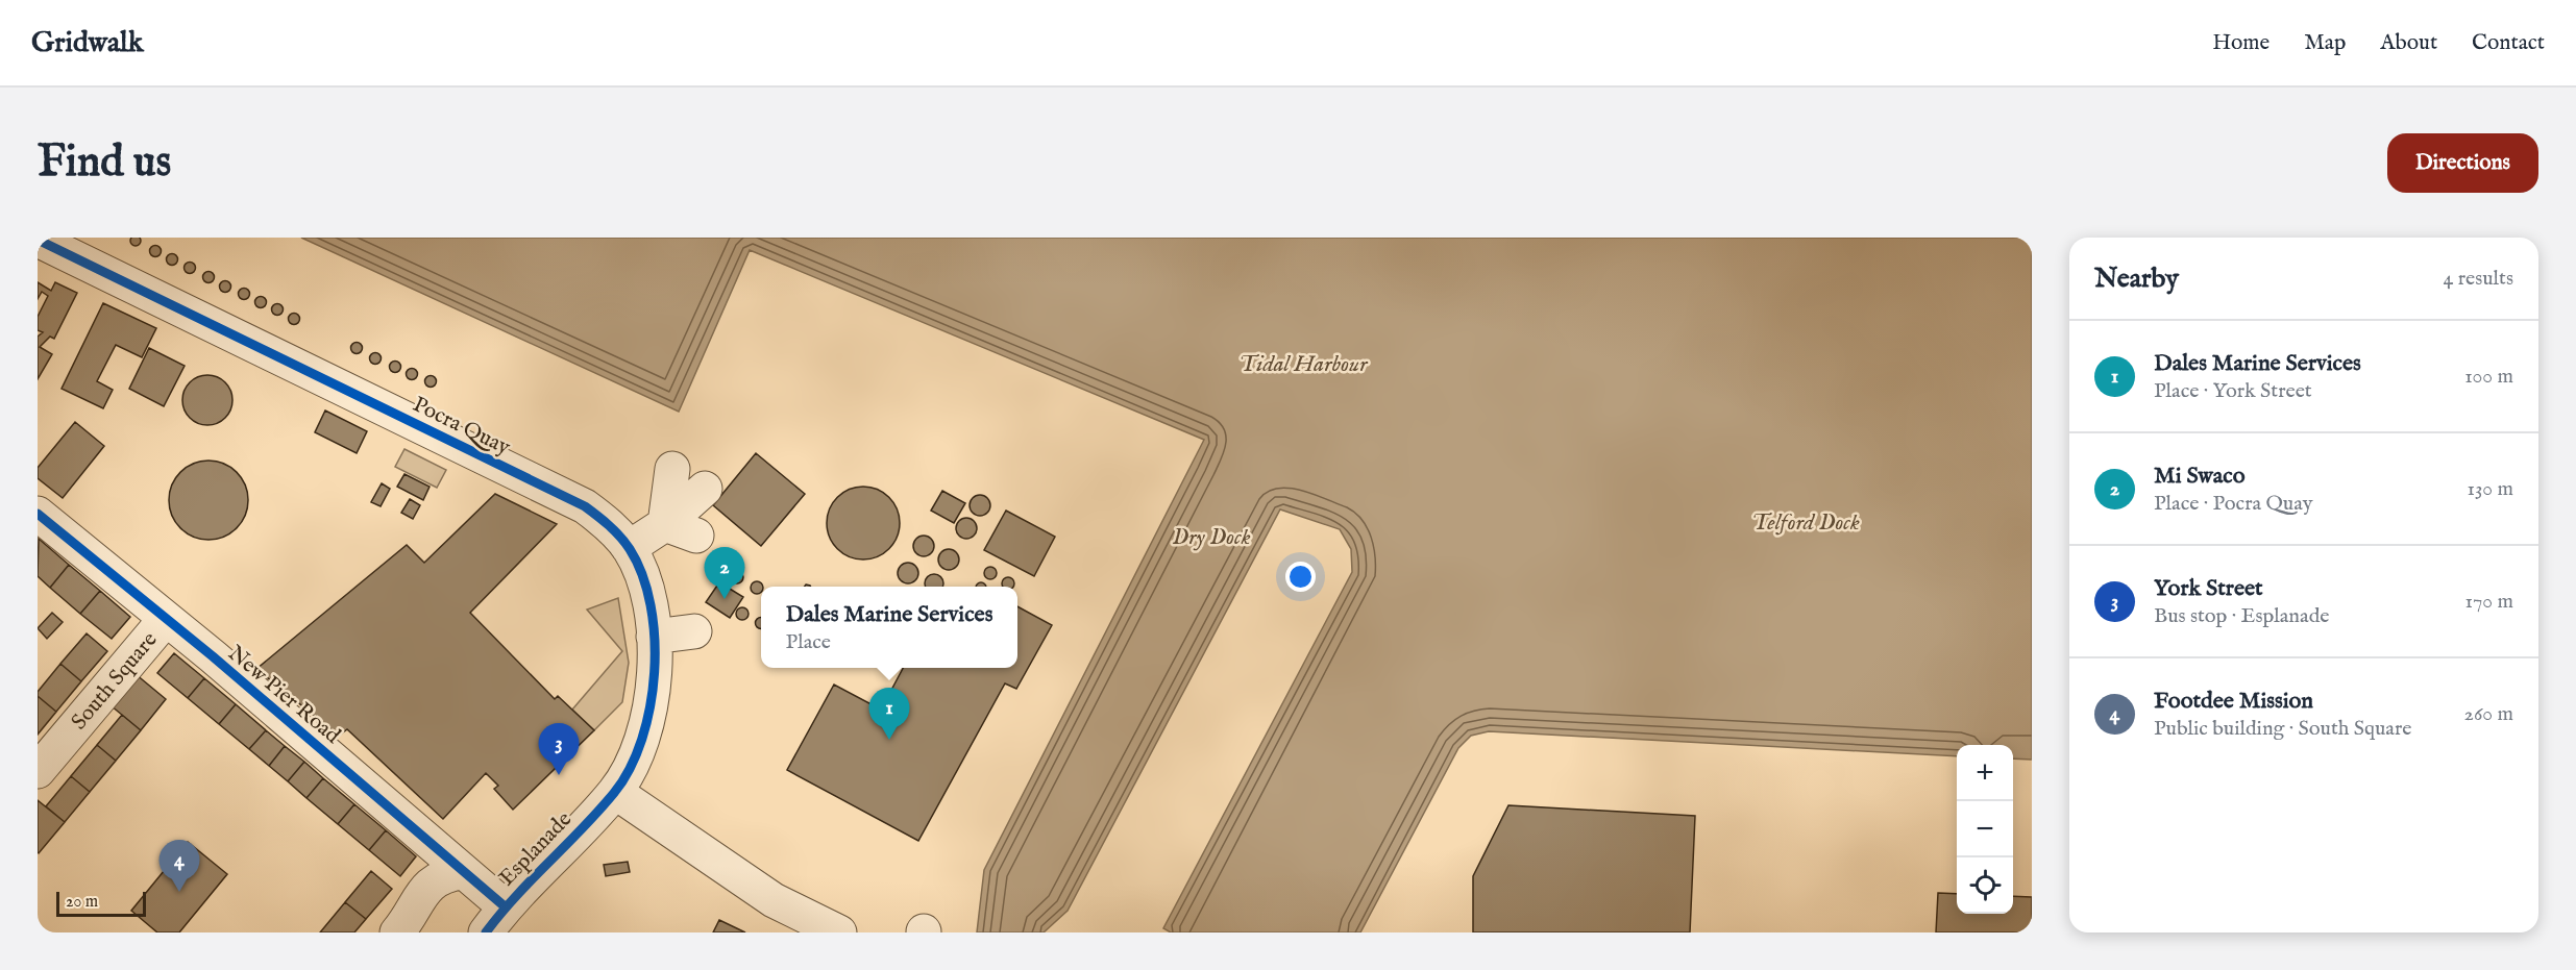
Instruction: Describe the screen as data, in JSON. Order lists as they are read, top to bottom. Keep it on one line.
{"streets":{"street":["Pocra Quay","South Square","New Pier Road","Esplanade"]},"crossings":[["Pocra Quay","Esplanade"],["South Square","New Pier Road"],["New Pier Road","Esplanade"]],"water":["Tidal Harbour","Telford Dock","Dry Dock"],"scale_bar":"20 m","page":{"header":"Gridwalk","nav":["Home","Map","About","Contact"],"buttons":"Directions","title":"Find us","heading":["Nearby","4 results"],"list":[{"mark":"1","name":"Dales Marine Services","note":"Place · York Street","value":"100 m"},{"mark":"2","name":"Mi Swaco","note":"Place · Pocra Quay","value":"130 m"},{"mark":"3","name":"York Street","note":"Bus stop · Esplanade","value":"170 m"},{"mark":"4","name":"Footdee Mission","note":"Public building · South Square","value":"260 m"}],"pins":["2","1","3","4"],"popup":["Dales Marine Services","Place"],"map_buttons":["+","−"],"scale":"20 m"}}
